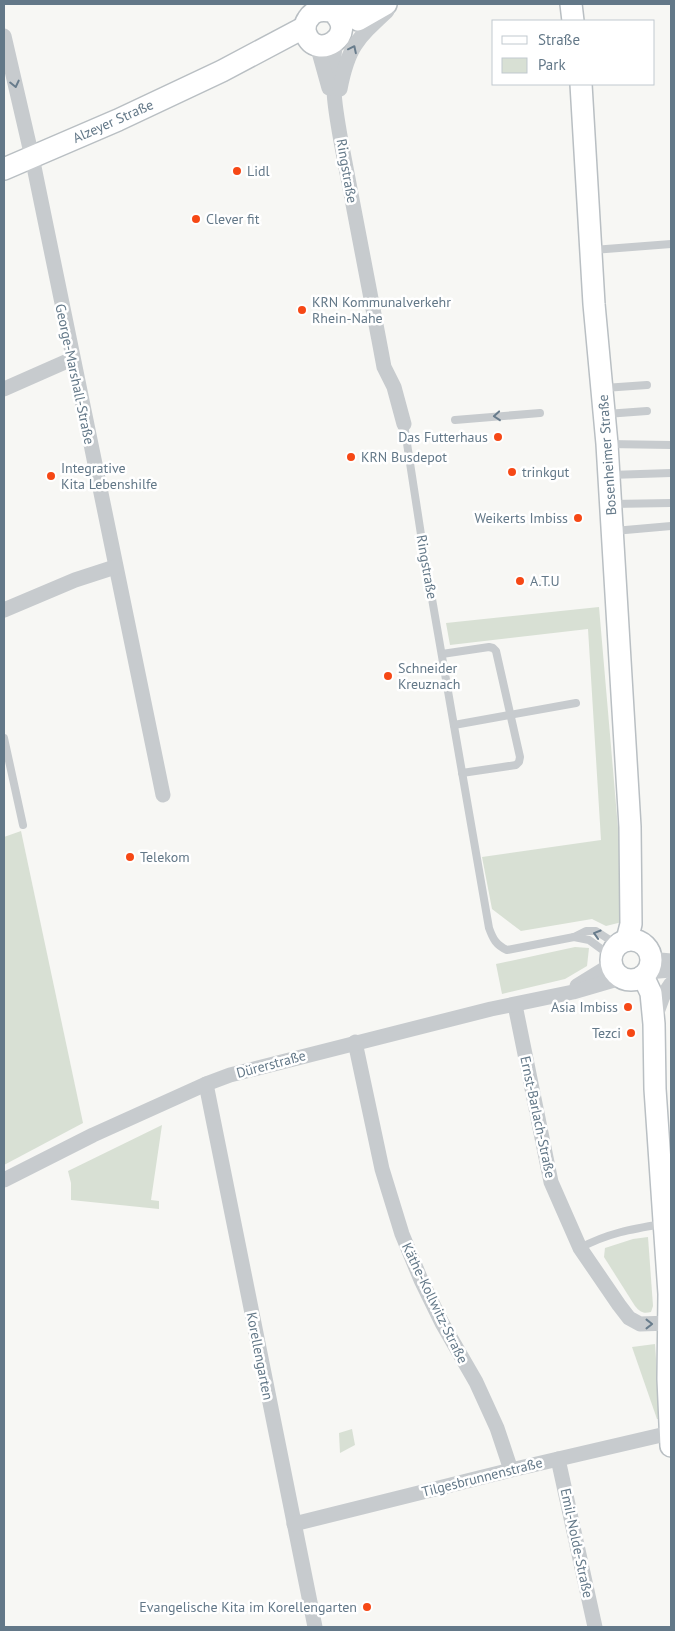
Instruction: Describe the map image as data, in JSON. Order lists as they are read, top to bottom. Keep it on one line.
{"streets":{"street":["Alzeyer Straße","Ringstraße","George-Marshall-Straße","Bosenheimer Straße","Dürerstraße","Ernst-Barlach-Straße","Käthe-Kollwitz-Straße","Korellengarten","Tilgesbrunnenstraße","Emil-Nolde-Straße"]},"crossings":[["Alzeyer Straße","Ringstraße"],["Alzeyer Straße","George-Marshall-Straße"],["Ringstraße","Bosenheimer Straße"],["Ringstraße","Dürerstraße"],["Bosenheimer Straße","Dürerstraße"],["Bosenheimer Straße","Ernst-Barlach-Straße"],["Bosenheimer Straße","Tilgesbrunnenstraße"],["Dürerstraße","Ernst-Barlach-Straße"],["Dürerstraße","Käthe-Kollwitz-Straße"],["Dürerstraße","Korellengarten"],["Käthe-Kollwitz-Straße","Tilgesbrunnenstraße"],["Korellengarten","Tilgesbrunnenstraße"],["Tilgesbrunnenstraße","Emil-Nolde-Straße"]],"places":["Lidl","Clever fit","KRN Kommunalverkehr Rhein-Nahe","Das Futterhaus","KRN Busdepot","trinkgut","Integrative Kita Lebenshilfe","Weikerts Imbiss","A.T.U","Schneider Kreuznach","Telekom","Asia Imbiss","Tezci","Evangelische Kita im Korellengarten"],"legend":["Straße","Park"]}
